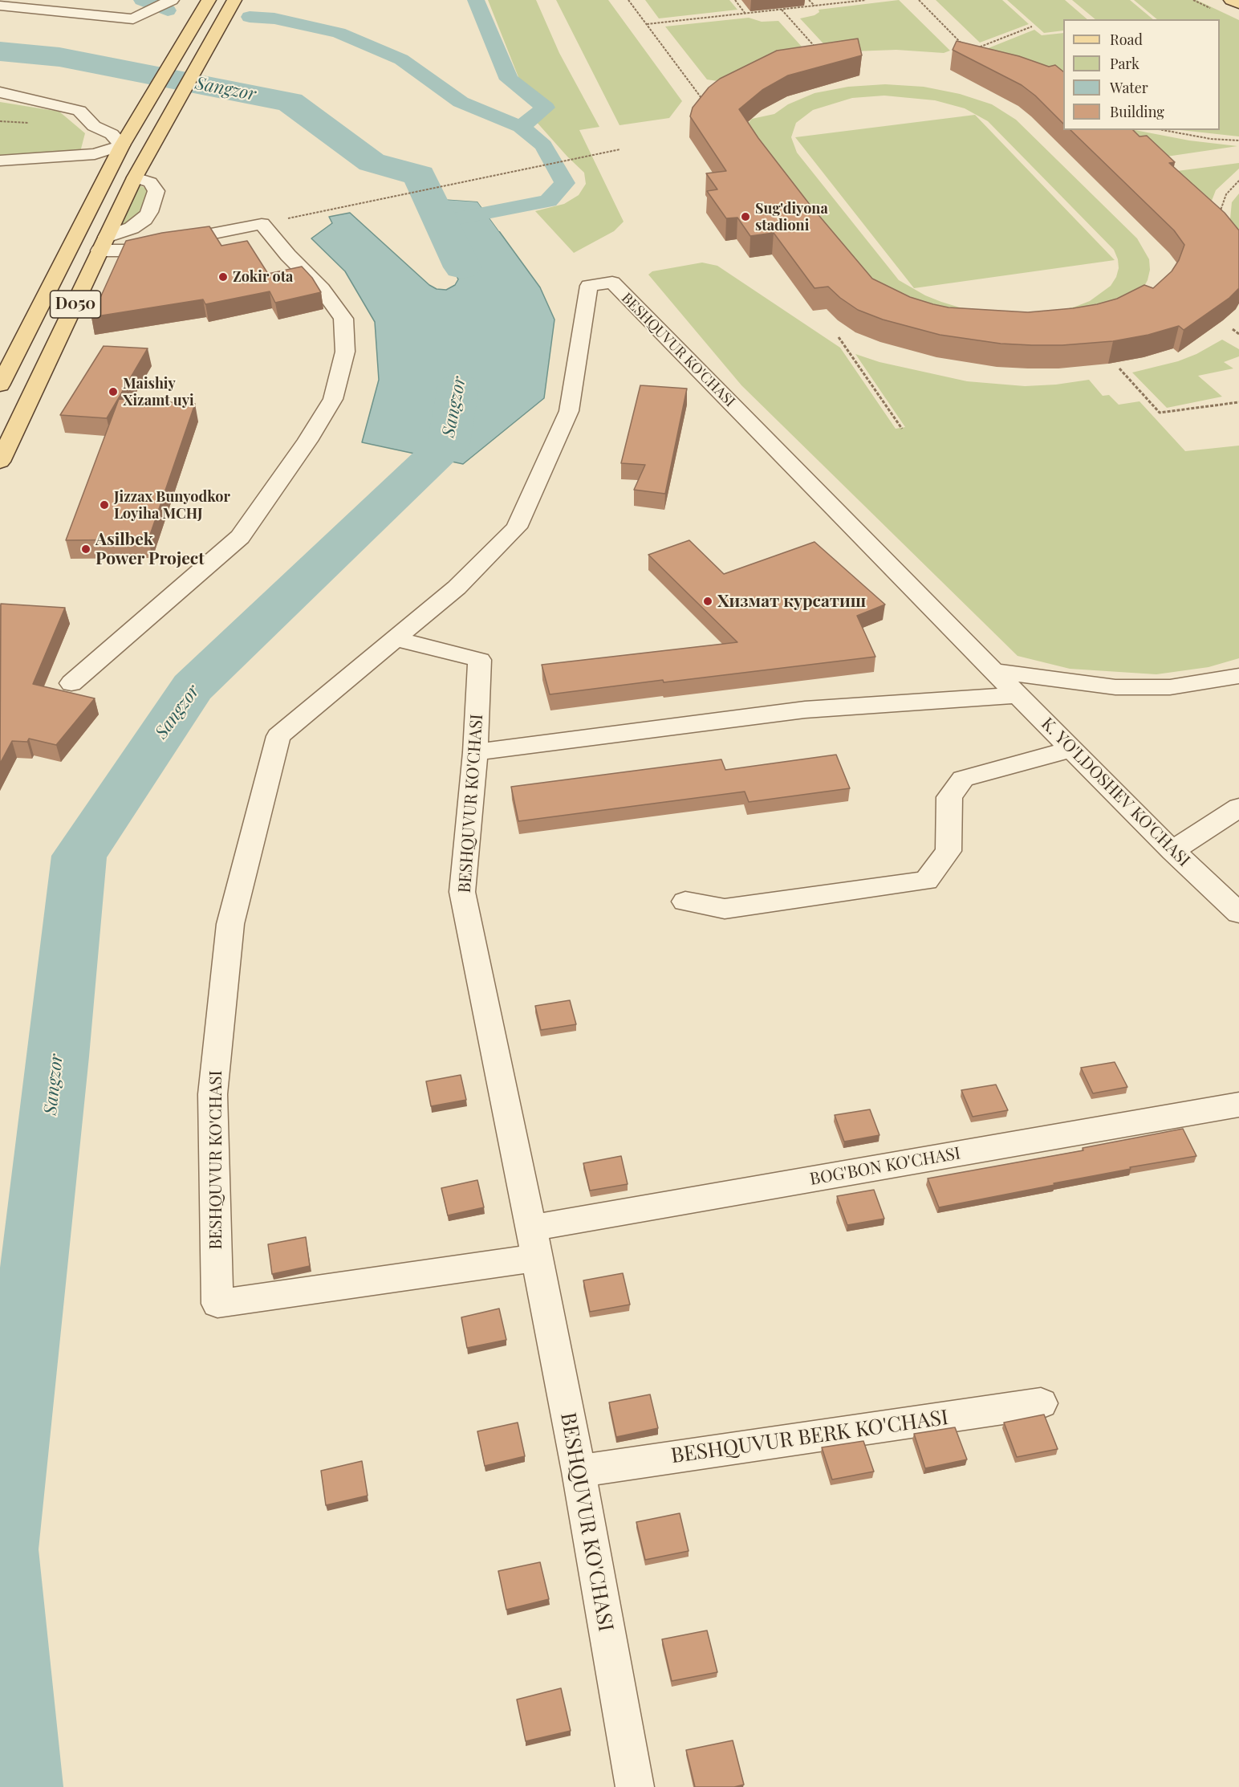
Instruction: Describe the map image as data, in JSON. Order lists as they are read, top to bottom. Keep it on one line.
{"streets":{"main road":["D050"],"street":["BESHQUVUR KO'CHASI","K. YO'LDOSHEV KO'CHASI","BOG'BON KO'CHASI","BESHQUVUR BERK KO'CHASI"]},"crossings":[["BESHQUVUR KO'CHASI","K. YO'LDOSHEV KO'CHASI"],["BESHQUVUR KO'CHASI","BOG'BON KO'CHASI"],["BESHQUVUR KO'CHASI","BESHQUVUR BERK KO'CHASI"]],"water":["Sangzor"],"places":["Sug'diyona stadioni","Zokir ota","Maishiy Xizamt uyi","Jizzax Bunyodkor Loyiha MCHJ","Asilbek Power Project","Хизмат курсатиш"],"legend":["Road","Park","Water","Building"]}
